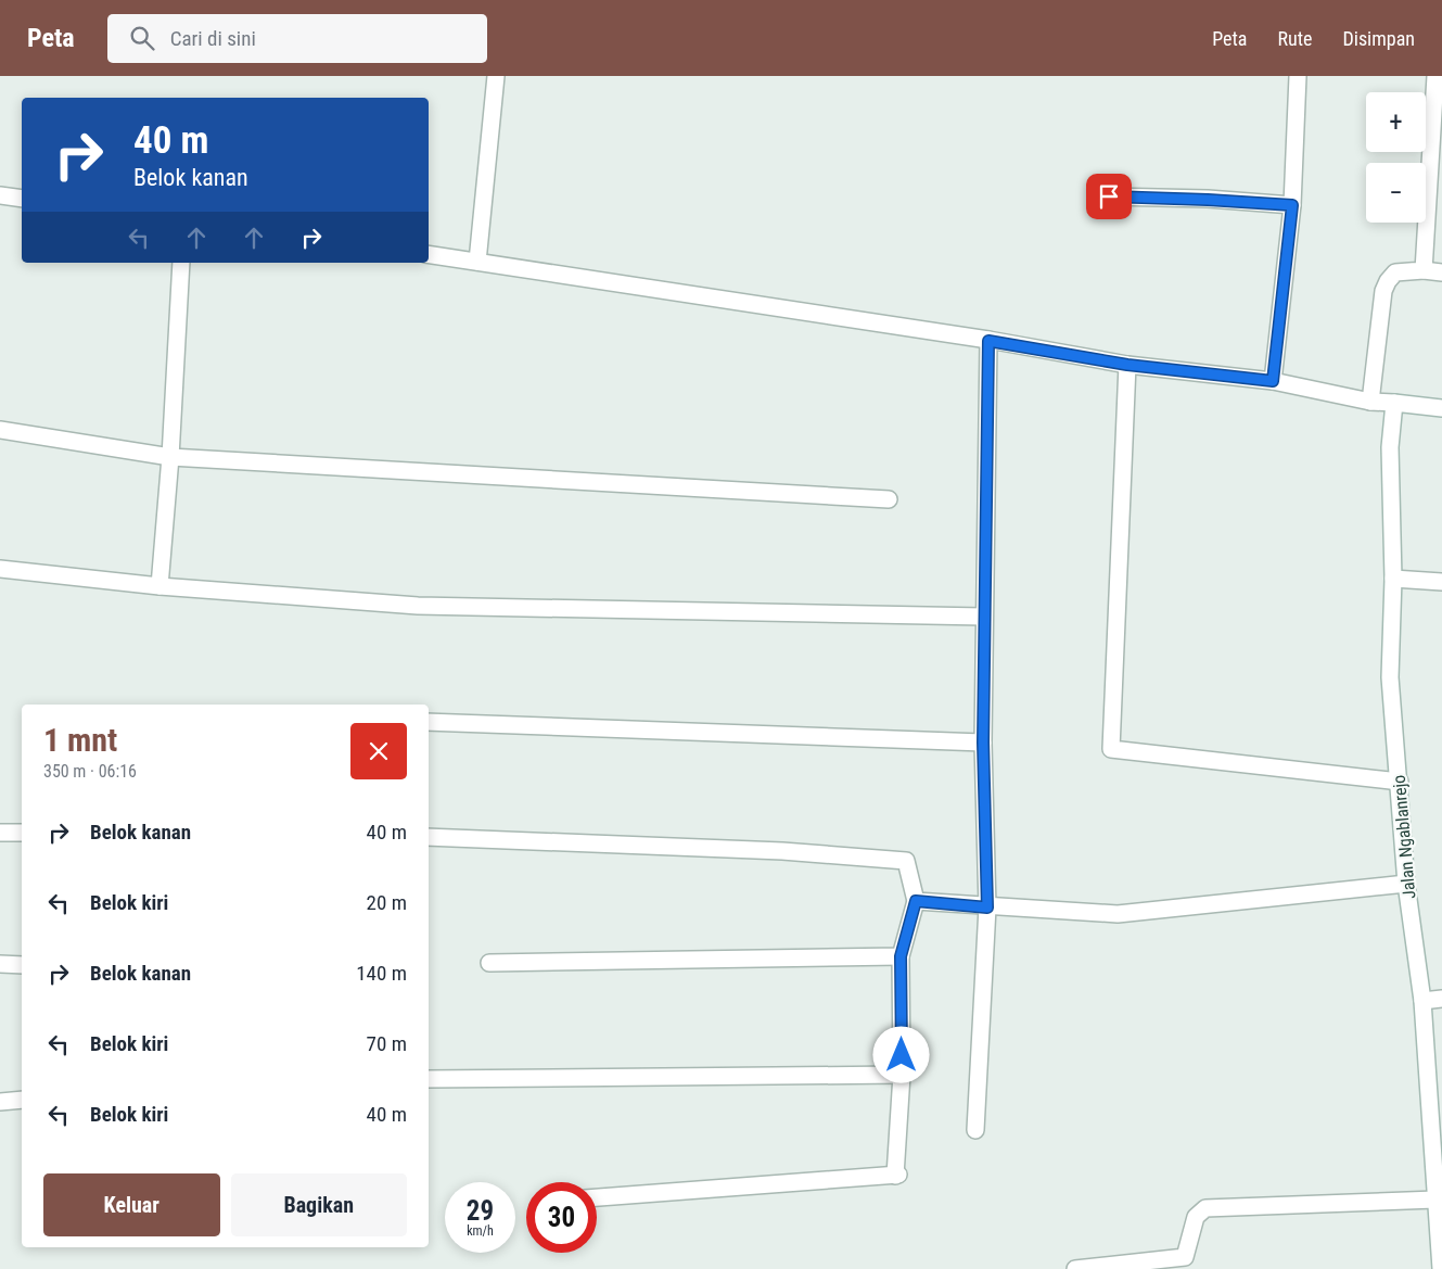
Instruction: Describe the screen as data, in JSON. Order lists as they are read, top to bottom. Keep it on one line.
{"streets":{"street":["Jalan Ngablanrejo"]},"page":{"header":"Peta","search":"Cari di sini","nav":["Peta","Rute","Disimpan"],"map_buttons":["+","−"],"turn":["40 m","Belok kanan"],"heading":["1 mnt","350 m · 06:16"],"list":[{"name":"Belok kanan","value":"40 m"},{"name":"Belok kiri","value":"20 m"},{"name":"Belok kanan","value":"140 m"},{"name":"Belok kiri","value":"70 m"},{"name":"Belok kiri","value":"40 m"}],"buttons":["Keluar","Bagikan"],"speed":"29 km/h","limit":"30"}}
